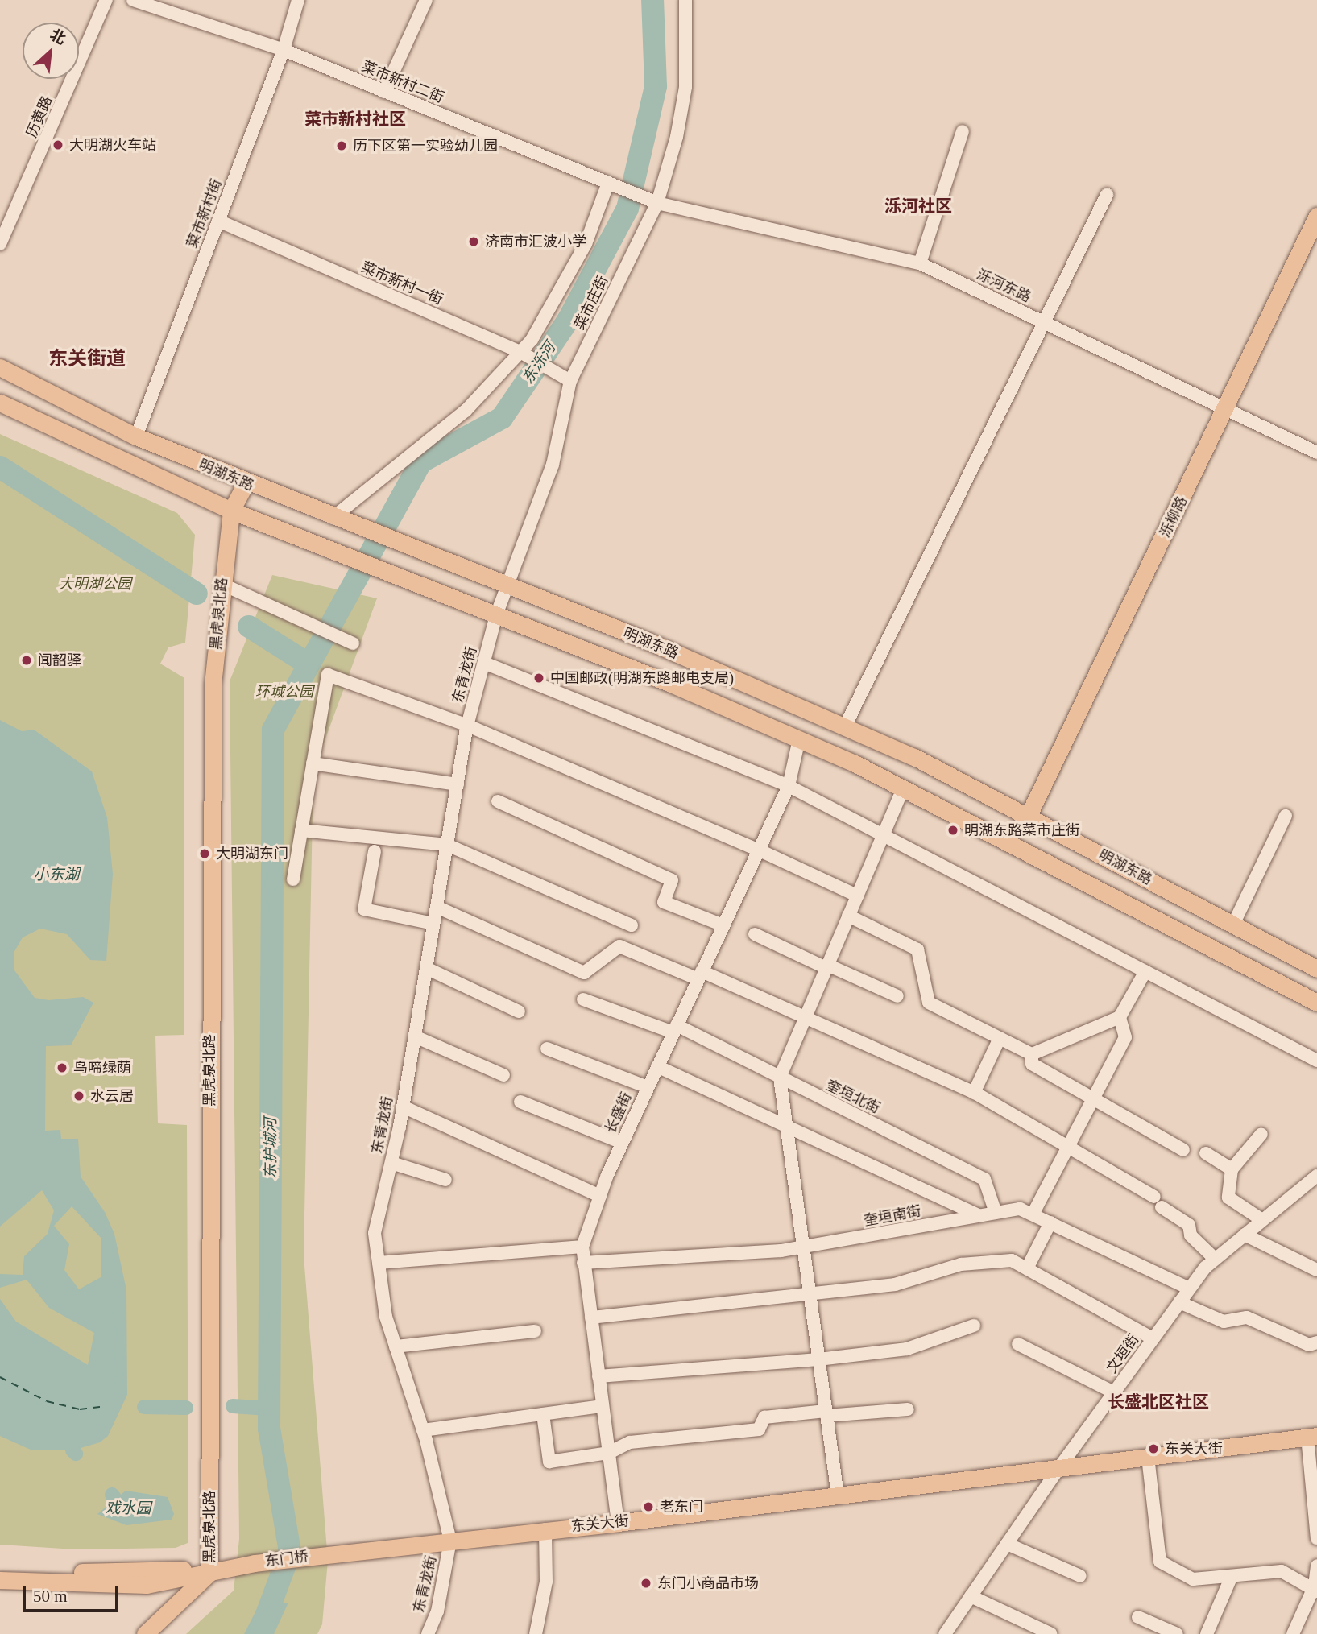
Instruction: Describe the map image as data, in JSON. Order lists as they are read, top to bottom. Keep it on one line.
{"streets":{"main road":["明湖东路","泺柳路","黑虎泉北路","东关大街","东门桥"],"street":["菜市新村二街","历黄路","菜市新村街","菜市新村一街","泺河东路","菜市庄街","东青龙街","奎垣北街","长盛街","奎垣南街","文垣街"]},"crossings":[["菜市新村二街","菜市新村街"],["菜市新村二街","泺河东路"],["菜市新村二街","菜市庄街"],["菜市新村街","菜市新村一街"],["菜市新村街","明湖东路"],["菜市新村一街","菜市庄街"],["泺河东路","菜市庄街"],["泺河东路","泺柳路"],["菜市庄街","明湖东路"],["菜市庄街","东青龙街"],["明湖东路","泺柳路"],["明湖东路","黑虎泉北路"],["明湖东路","东青龙街"],["明湖东路","长盛街"],["黑虎泉北路","东门桥"],["东青龙街","东关大街"],["奎垣北街","长盛街"],["奎垣北街","奎垣南街"],["长盛街","奎垣南街"],["长盛街","东关大街"],["奎垣南街","文垣街"],["文垣街","东关大街"],["东关大街","东门桥"]],"districts":["菜市新村社区","泺河社区","东关街道","长盛北区社区"],"water":["东泺河","小东湖","东护城河","戏水园"],"parks":["大明湖公园","环城公园"],"places":["大明湖火车站","历下区第一实验幼儿园","济南市汇波小学","闻韶驿","中国邮政(明湖东路邮电支局)","明湖东路菜市庄街","大明湖东门","鸟啼绿荫","水云居","东关大街","老东门","东门小商品市场"],"scale_bar":"50 m","north":"top right"}
